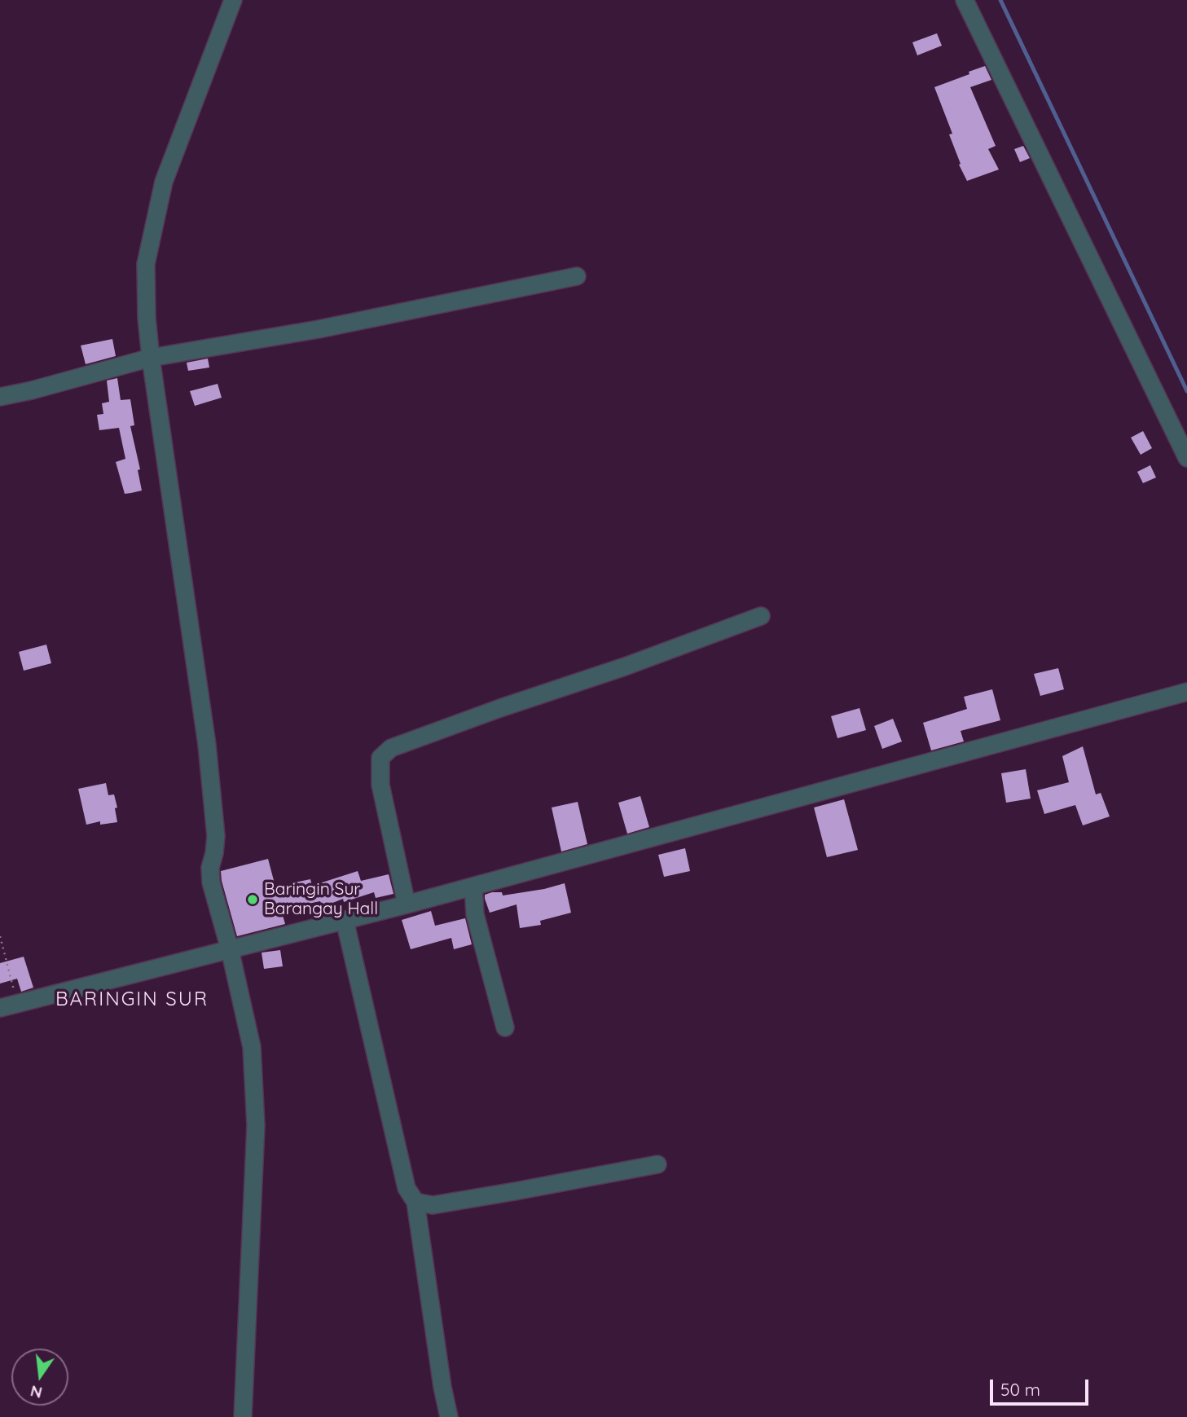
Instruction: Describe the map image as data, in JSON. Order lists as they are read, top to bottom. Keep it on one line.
{"districts":["BARINGIN SUR"],"places":["Baringin Sur Barangay Hall"],"scale_bar":"50 m","north":"bottom"}
